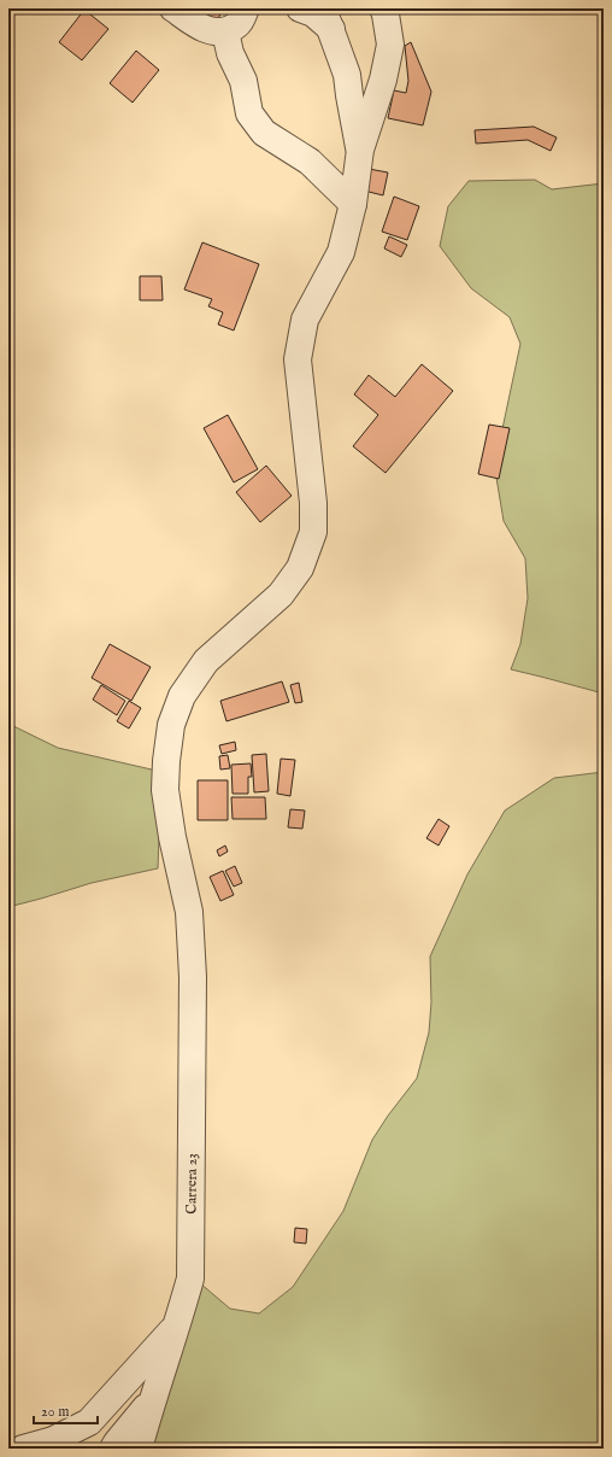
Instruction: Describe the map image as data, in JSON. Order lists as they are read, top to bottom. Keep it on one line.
{"streets":{"street":["Carrera 23"]},"scale_bar":"20 m"}
